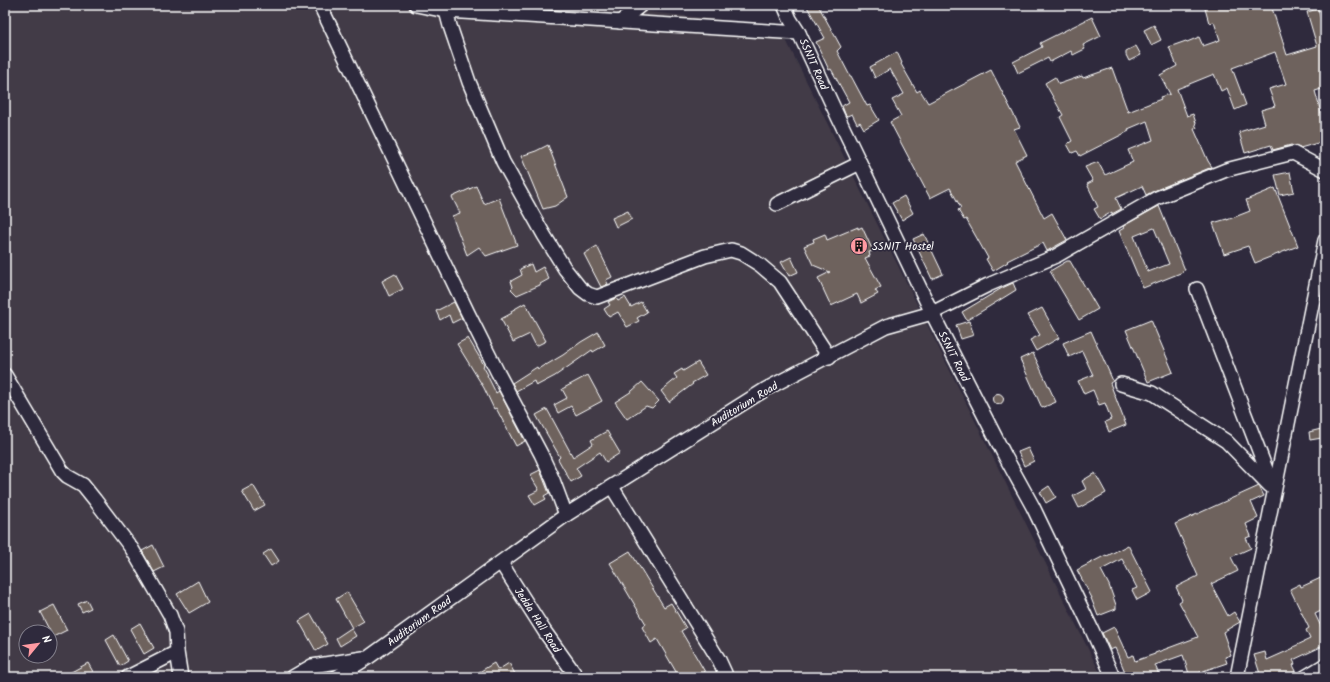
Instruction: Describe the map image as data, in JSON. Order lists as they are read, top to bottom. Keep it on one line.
{"streets":{"street":["SSNIT Road","Auditorium Road","Jedda Hall Road"]},"crossings":[["SSNIT Road","Auditorium Road"],["Auditorium Road","Jedda Hall Road"]],"places":{"building":["SSNIT Hostel"]},"north":"top right"}
